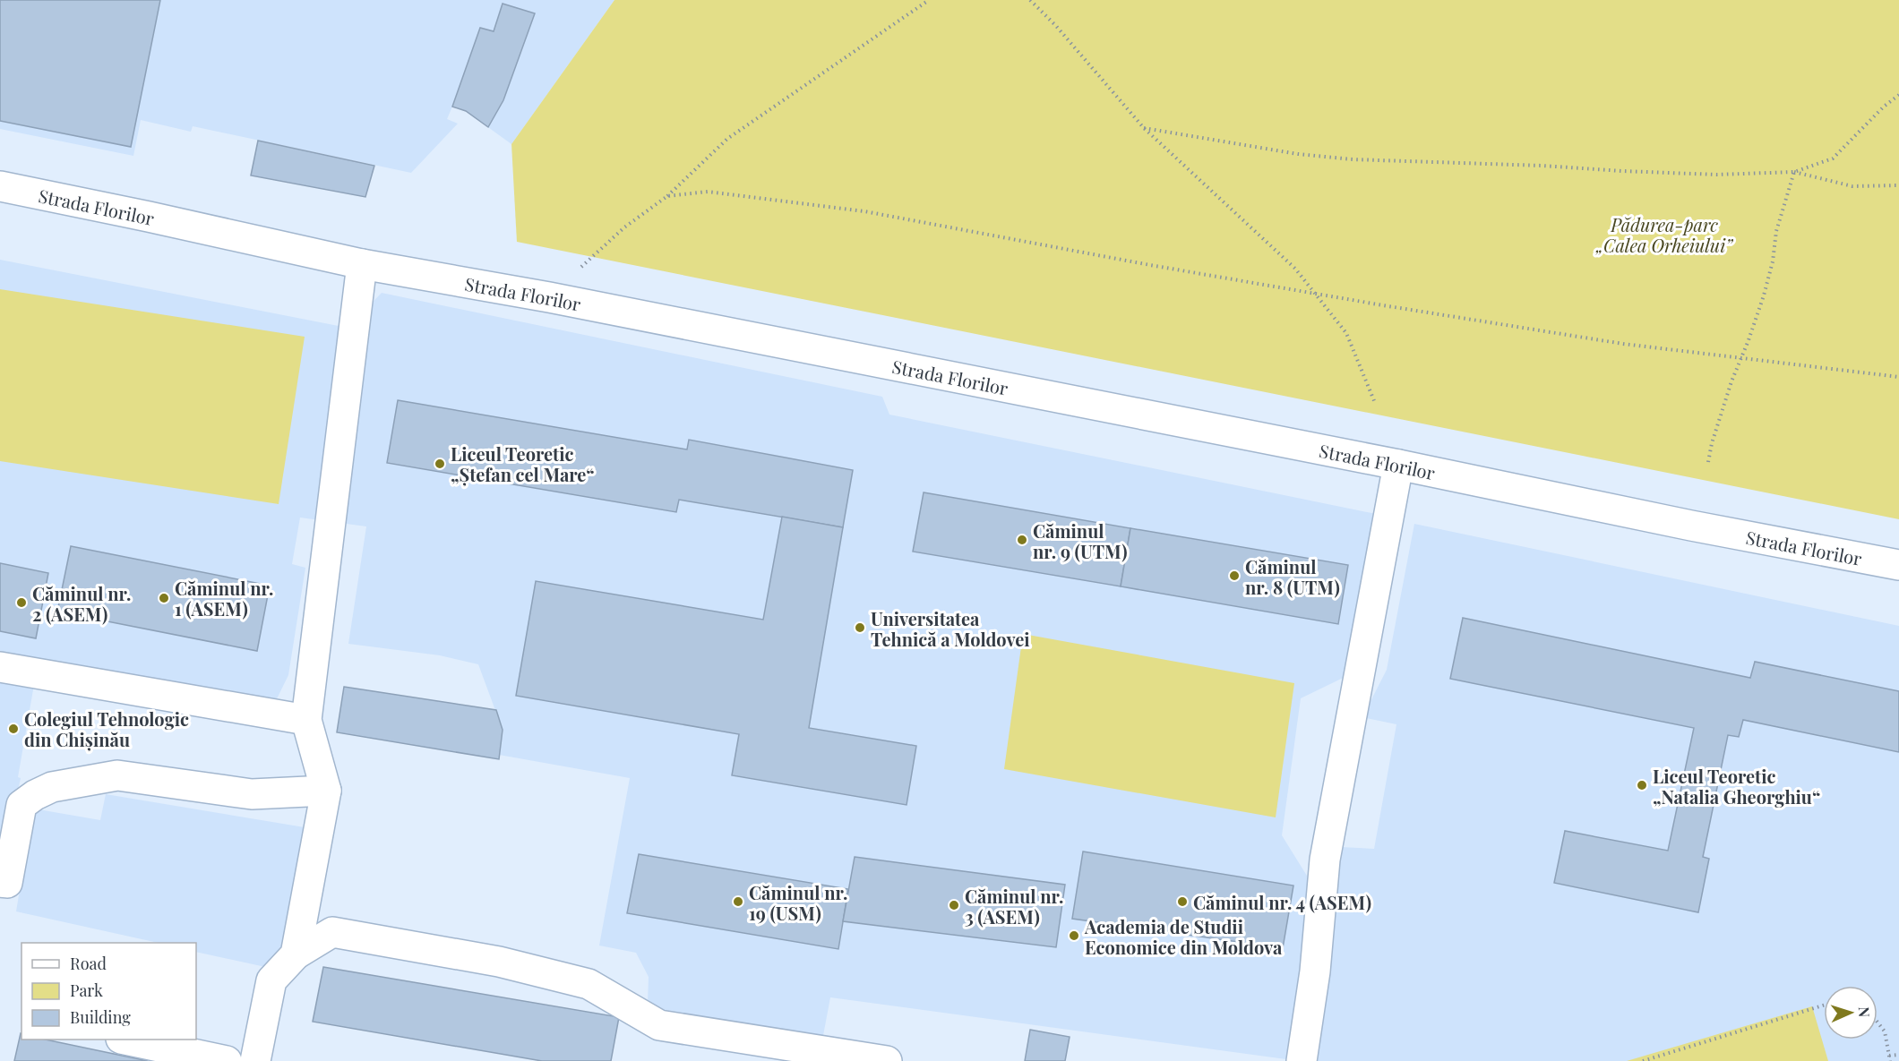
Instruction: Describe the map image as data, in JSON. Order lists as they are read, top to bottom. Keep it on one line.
{"streets":{"main road":["Strada Florilor"]},"parks":["Pădurea-parc „Calea Orheiului”"],"places":["Liceul Teoretic „Ștefan cel Mare“","Căminul nr. 9 (UTM)","Căminul nr. 8 (UTM)","Căminul nr. 1 (ASEM)","Căminul nr. 2 (ASEM)","Universitatea Tehnică a Moldovei","Colegiul Tehnologic din Chișinău","Liceul Teoretic „Natalia Gheorghiu“","Căminul nr. 19 (USM)","Căminul nr. 4 (ASEM)","Căminul nr. 3 (ASEM)","Academia de Studii Economice din Moldova"],"legend":["Road","Park","Building"],"north":"right"}
